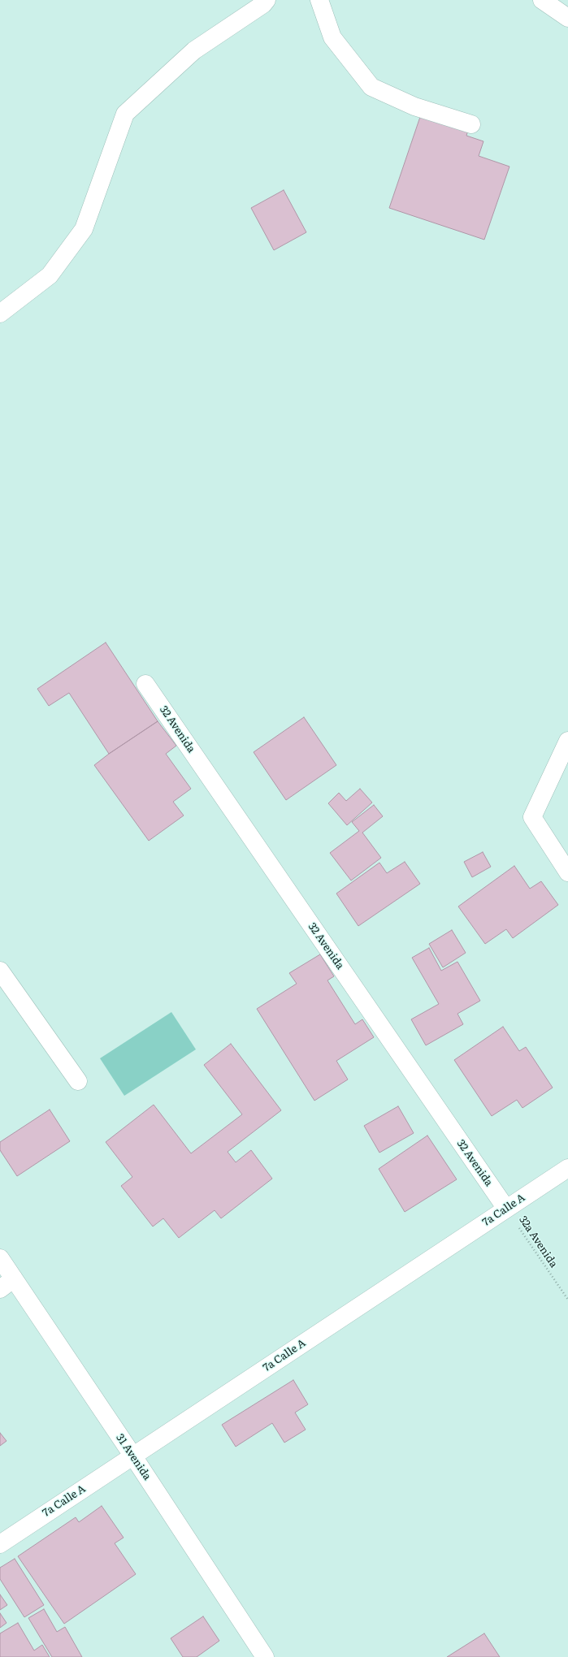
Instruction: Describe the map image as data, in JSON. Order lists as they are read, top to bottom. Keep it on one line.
{"streets":{"street":["32 Avenida","7a Calle A","31 Avenida"],"path":["32a Avenida"]},"crossings":[["32 Avenida","7a Calle A"],["32 Avenida","32a Avenida"],["7a Calle A","32a Avenida"],["7a Calle A","31 Avenida"]]}
